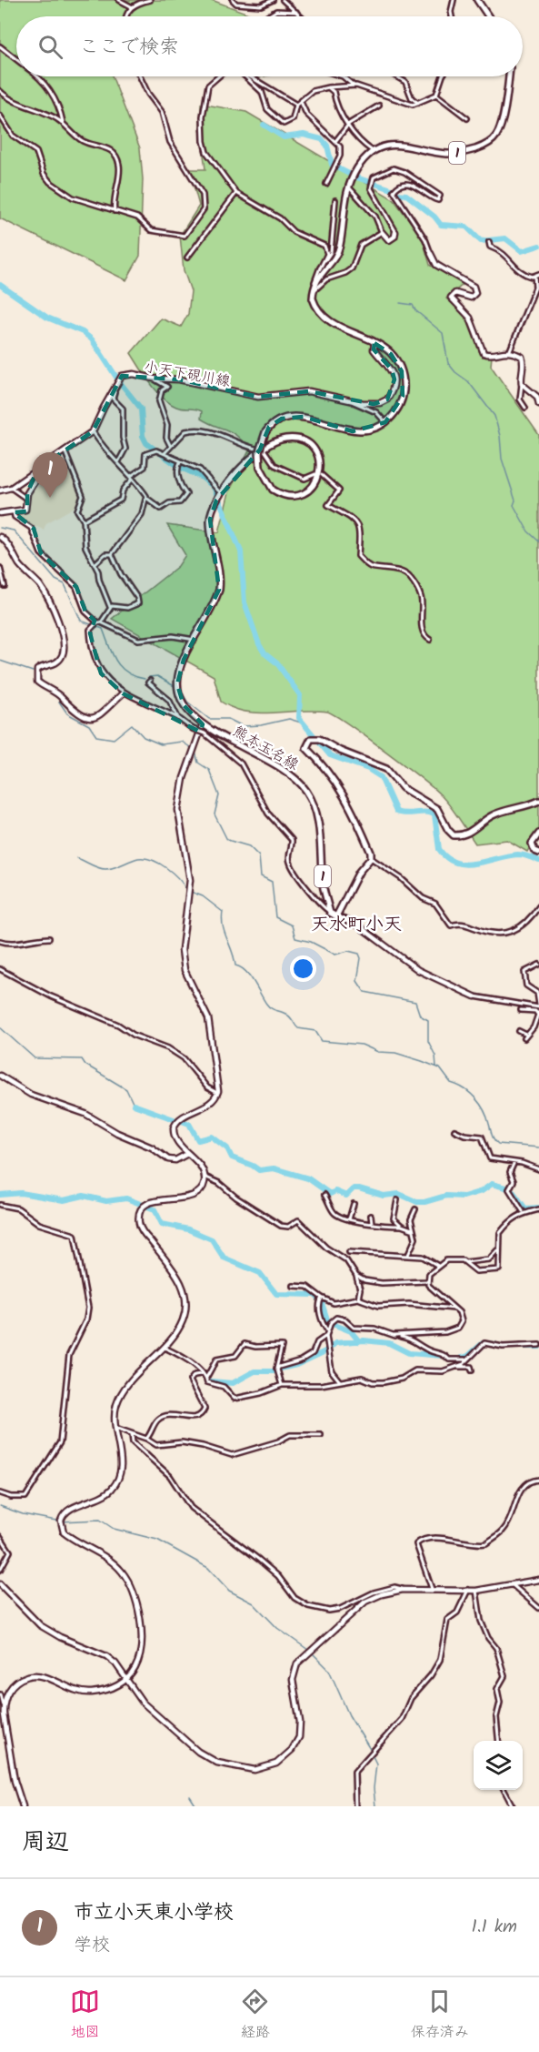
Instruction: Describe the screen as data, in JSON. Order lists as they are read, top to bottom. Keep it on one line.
{"streets":{"main road":["1","熊本玉名線"],"street":["小天下硯川線"]},"crossings":[["1","熊本玉名線"]],"districts":["天水町小天"],"page":{"search":"ここで検索","pins":"1","heading":"周辺","list":[{"mark":"1","name":"市立小天東小学校","note":"学校","value":"1.1 km"}],"nav":["地図","経路","保存済み"]}}
